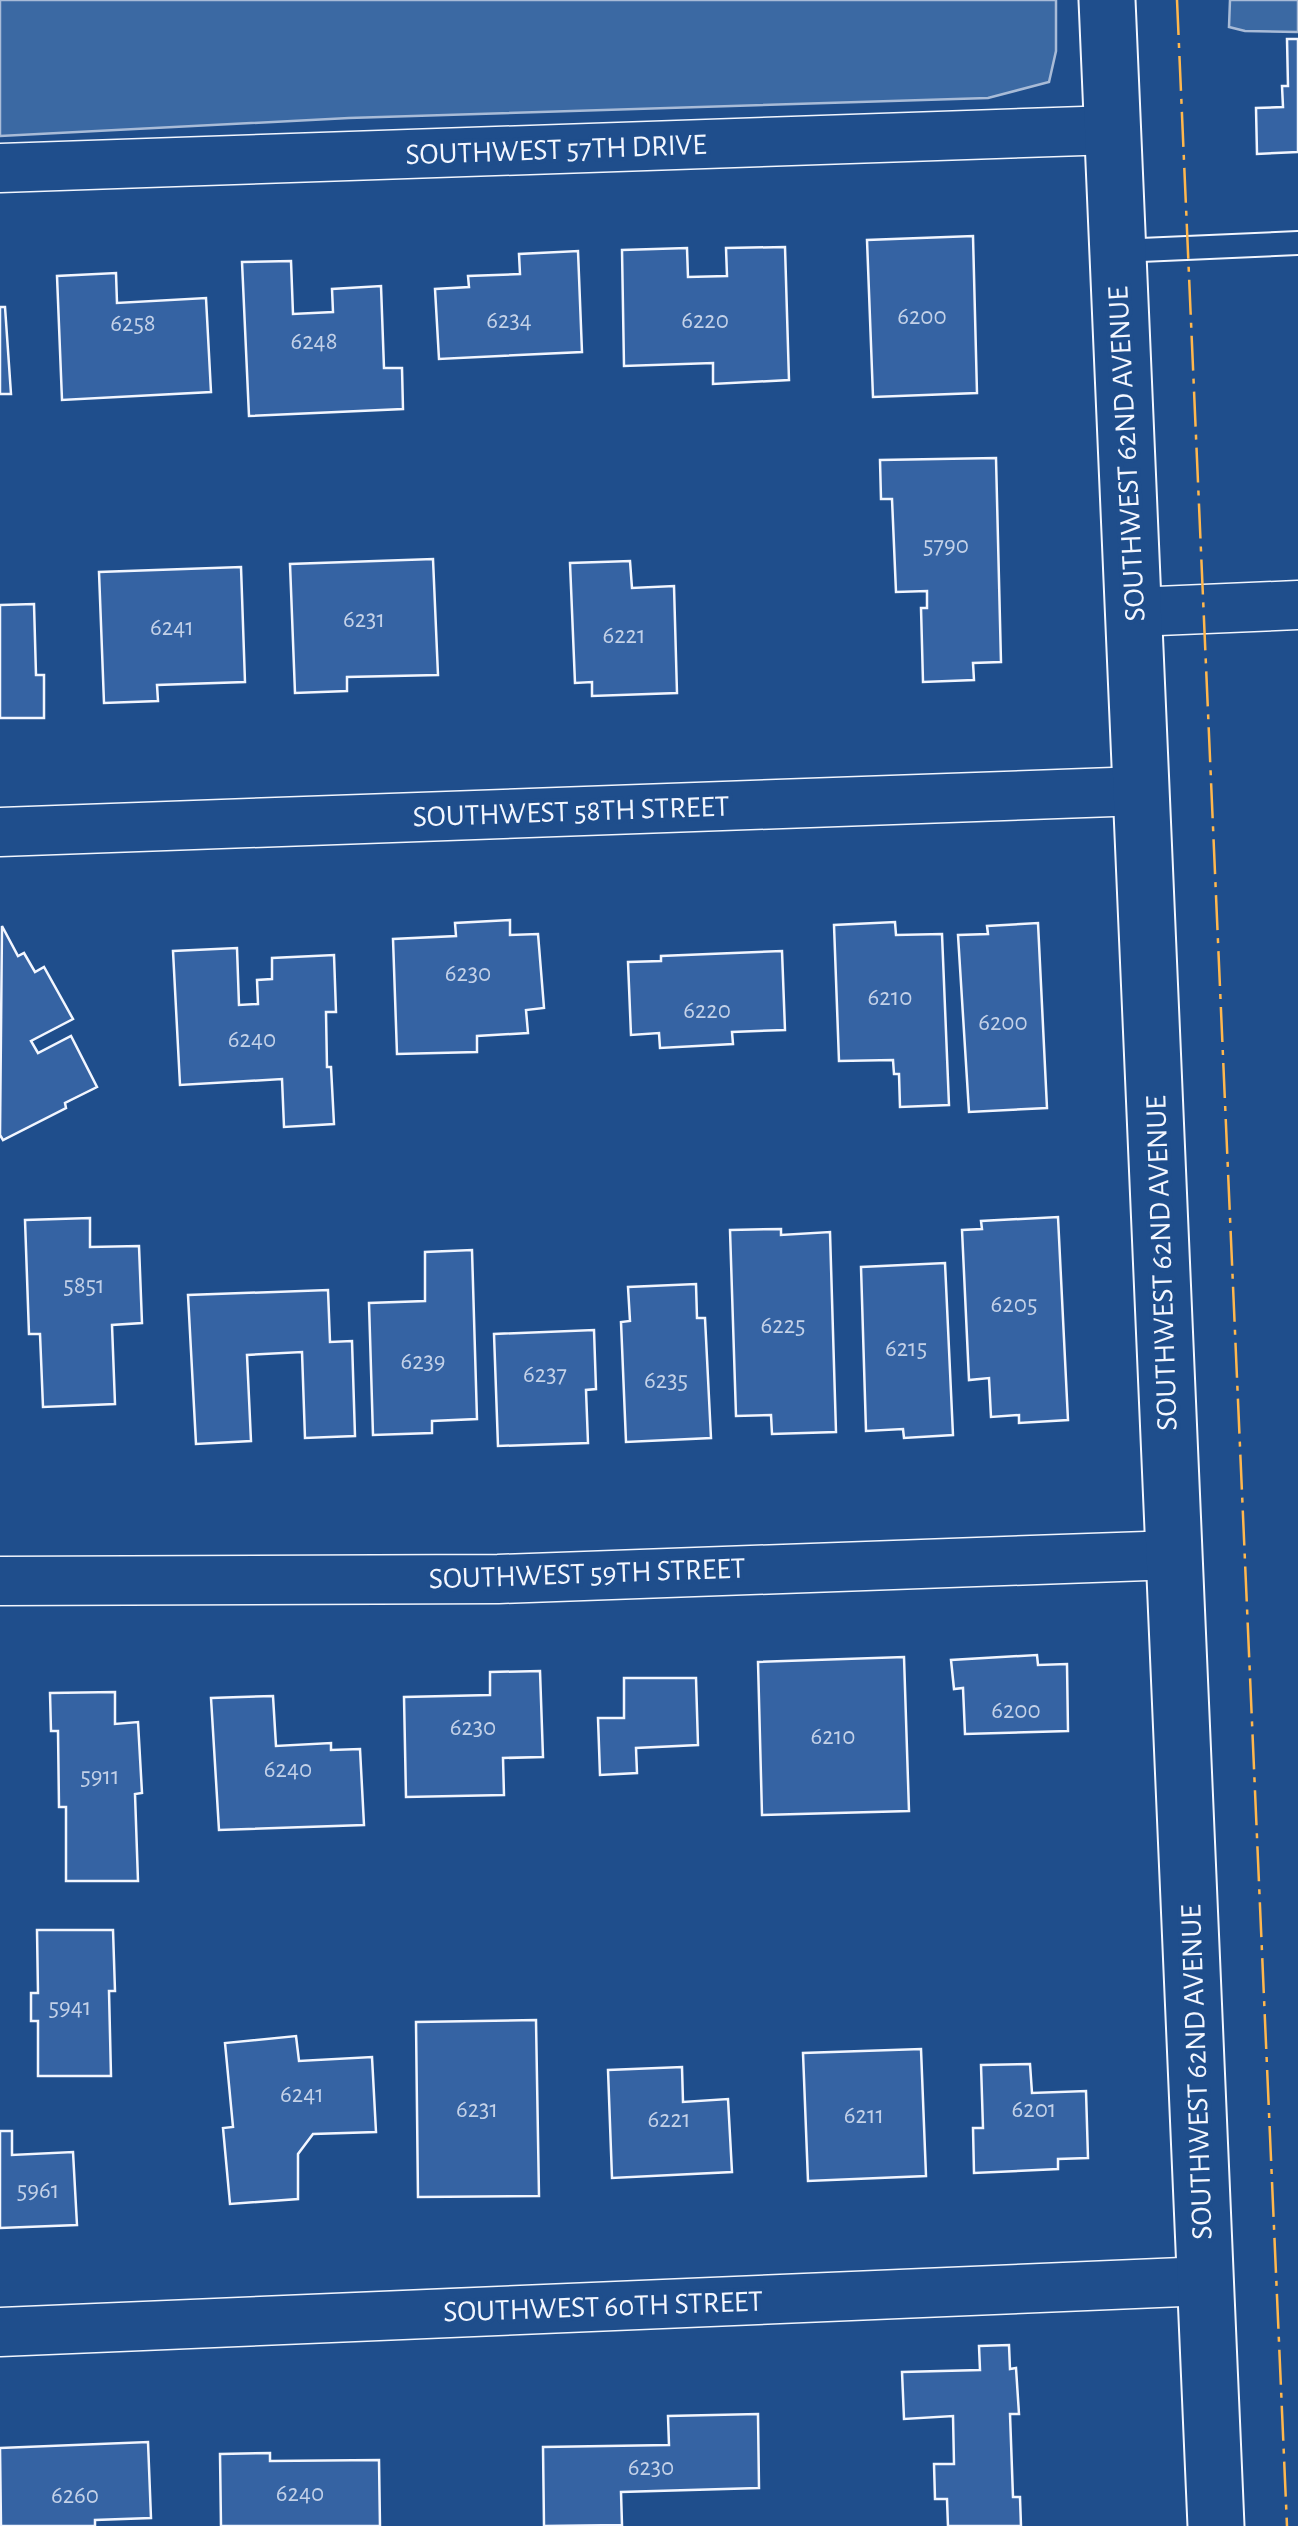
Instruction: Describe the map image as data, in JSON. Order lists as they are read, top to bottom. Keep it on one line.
{"streets":{"street":["SOUTHWEST 57TH DRIVE","SOUTHWEST 62ND AVENUE","SOUTHWEST 58TH STREET","SOUTHWEST 59TH STREET","SOUTHWEST 60TH STREET"]},"crossings":[["SOUTHWEST 57TH DRIVE","SOUTHWEST 62ND AVENUE"],["SOUTHWEST 62ND AVENUE","SOUTHWEST 58TH STREET"],["SOUTHWEST 62ND AVENUE","SOUTHWEST 59TH STREET"],["SOUTHWEST 62ND AVENUE","SOUTHWEST 60TH STREET"]],"house_numbers":["6200","6234","6220","6258","6248","5790","6231","6241","6221","6230","6210","6220","6200","6240","5851","6205","6225","6215","6239","6237","6235","6200","6230","6210","6240","5911","5941","6241","6231","6201","6211","6221","5961","6230","6240","6260"]}
